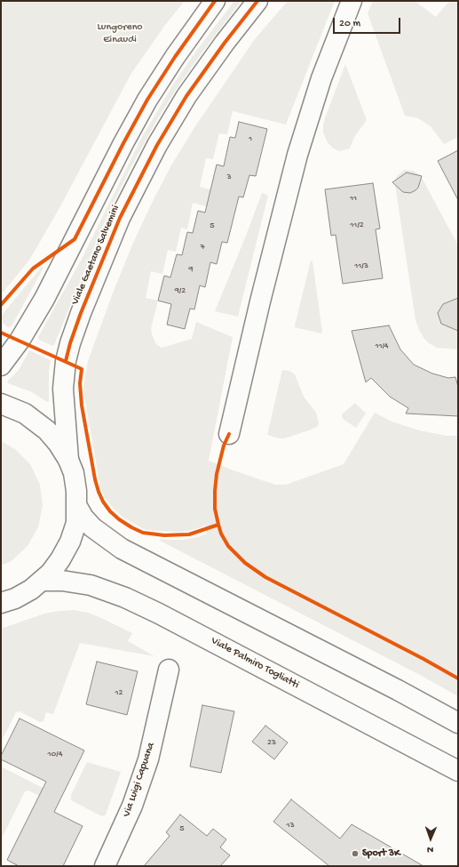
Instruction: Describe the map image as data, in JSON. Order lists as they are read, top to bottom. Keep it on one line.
{"streets":{"main road":["Viale Gaetano Salvemini","Viale Palmiro Togliatti","Via Luigi Capuana"]},"parks":["Lungoreno Einaudi"],"places":["Sport 3K"],"house_numbers":["1","3","11","11/2","5","7","11/3","9","9/2","11/4","12","23","10/4","13","5"],"scale_bar":"20 m","north":"bottom"}
